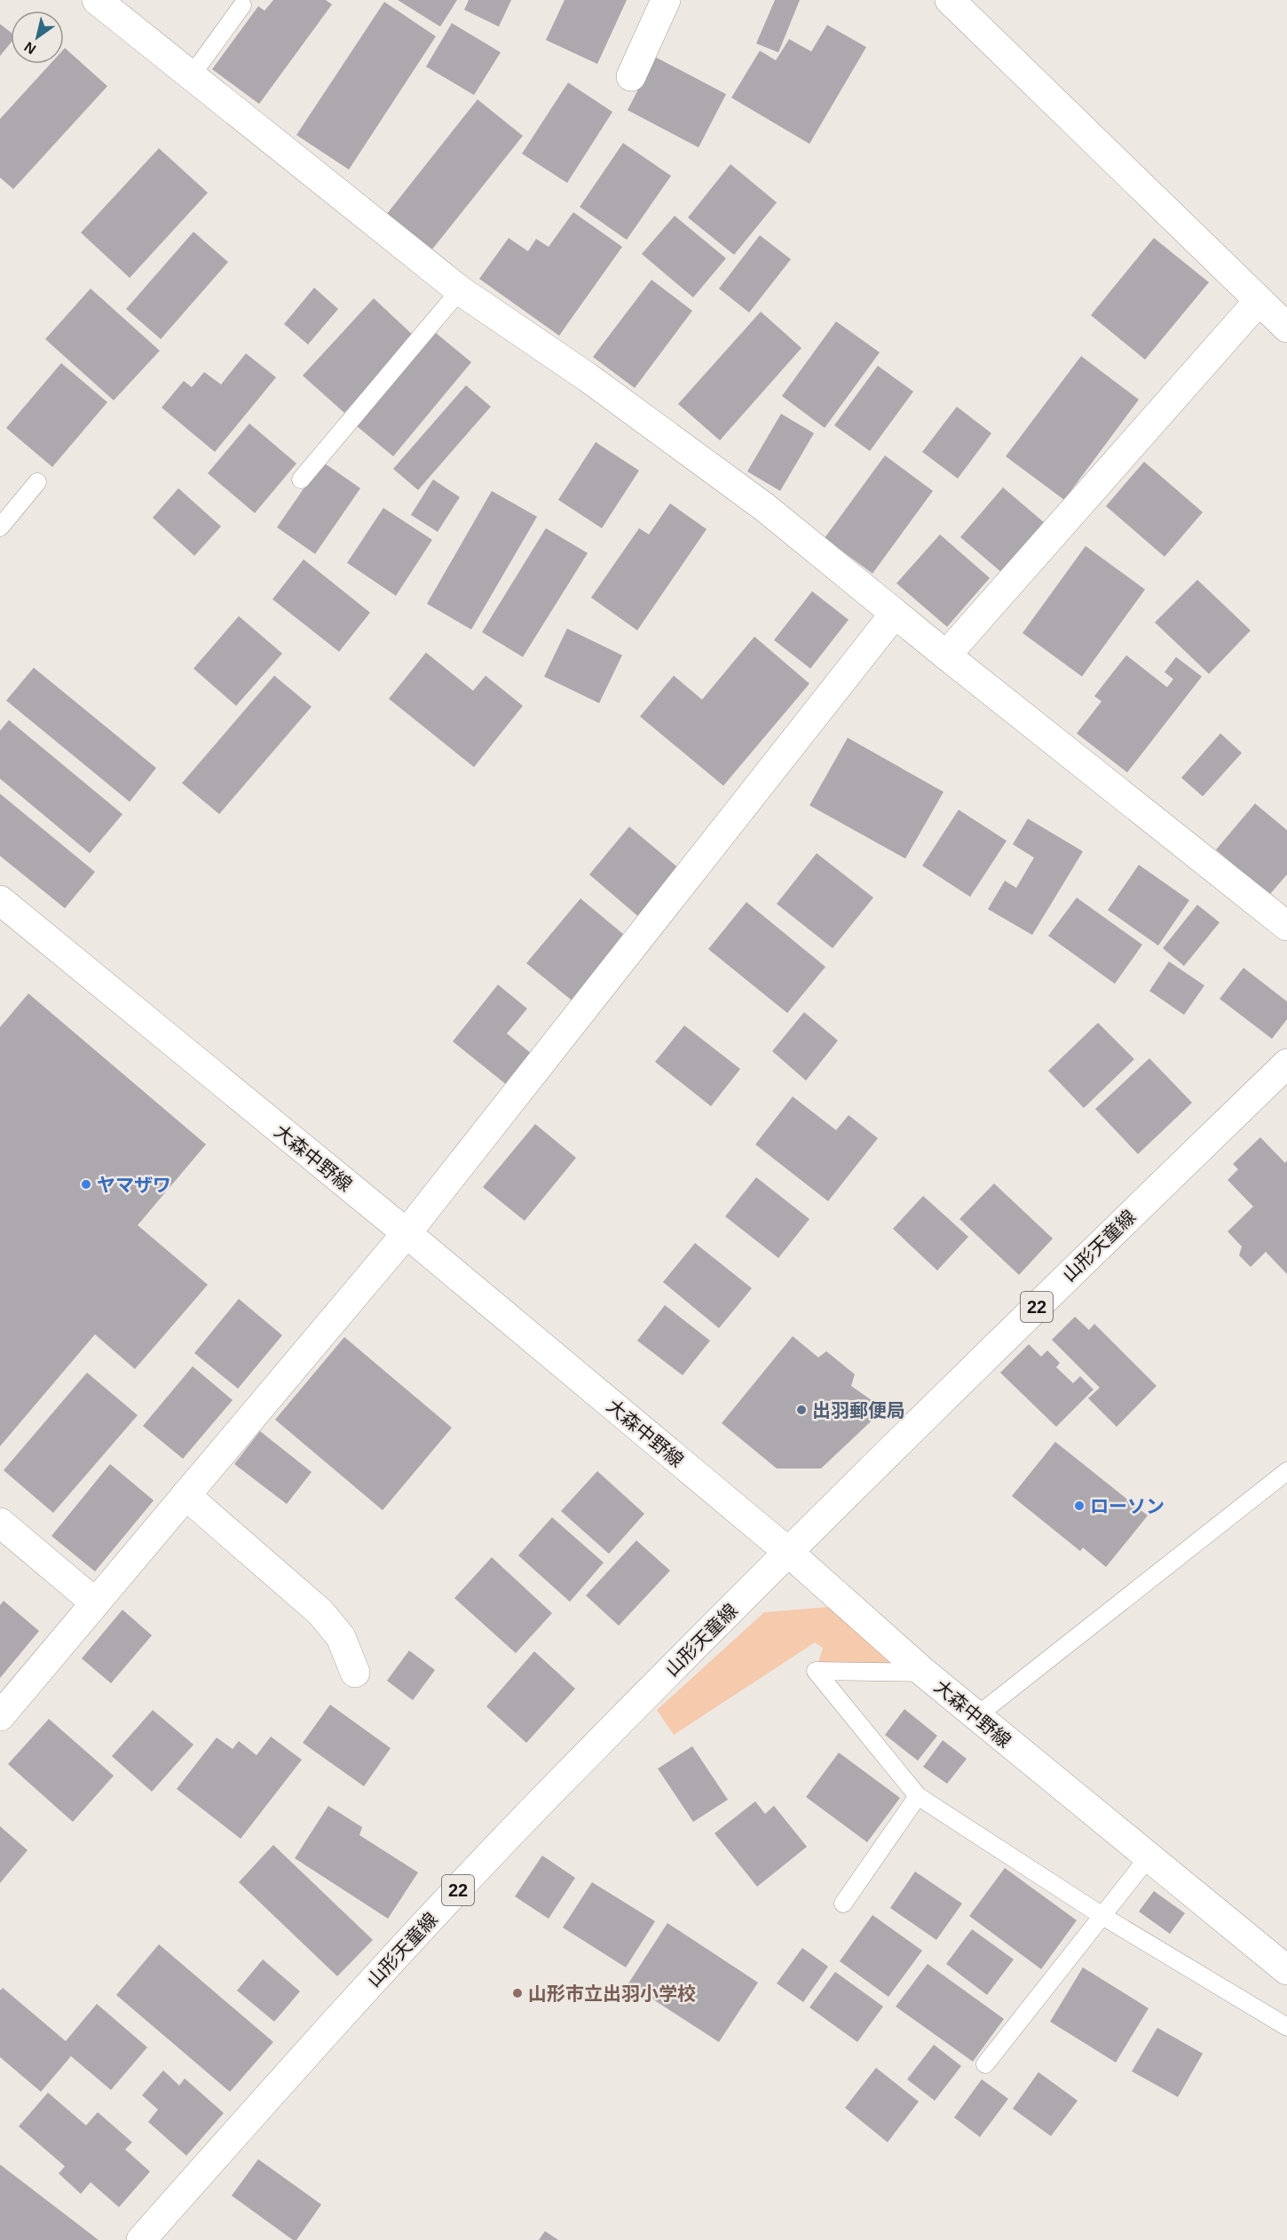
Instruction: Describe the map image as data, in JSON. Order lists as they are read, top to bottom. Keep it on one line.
{"streets":{"street":["大森中野線","山形天童線","22"]},"crossings":[["大森中野線","山形天童線"]],"places":["ヤマザワ","出羽郵便局","ローソン","山形市立出羽小学校"],"north":"bottom left"}
